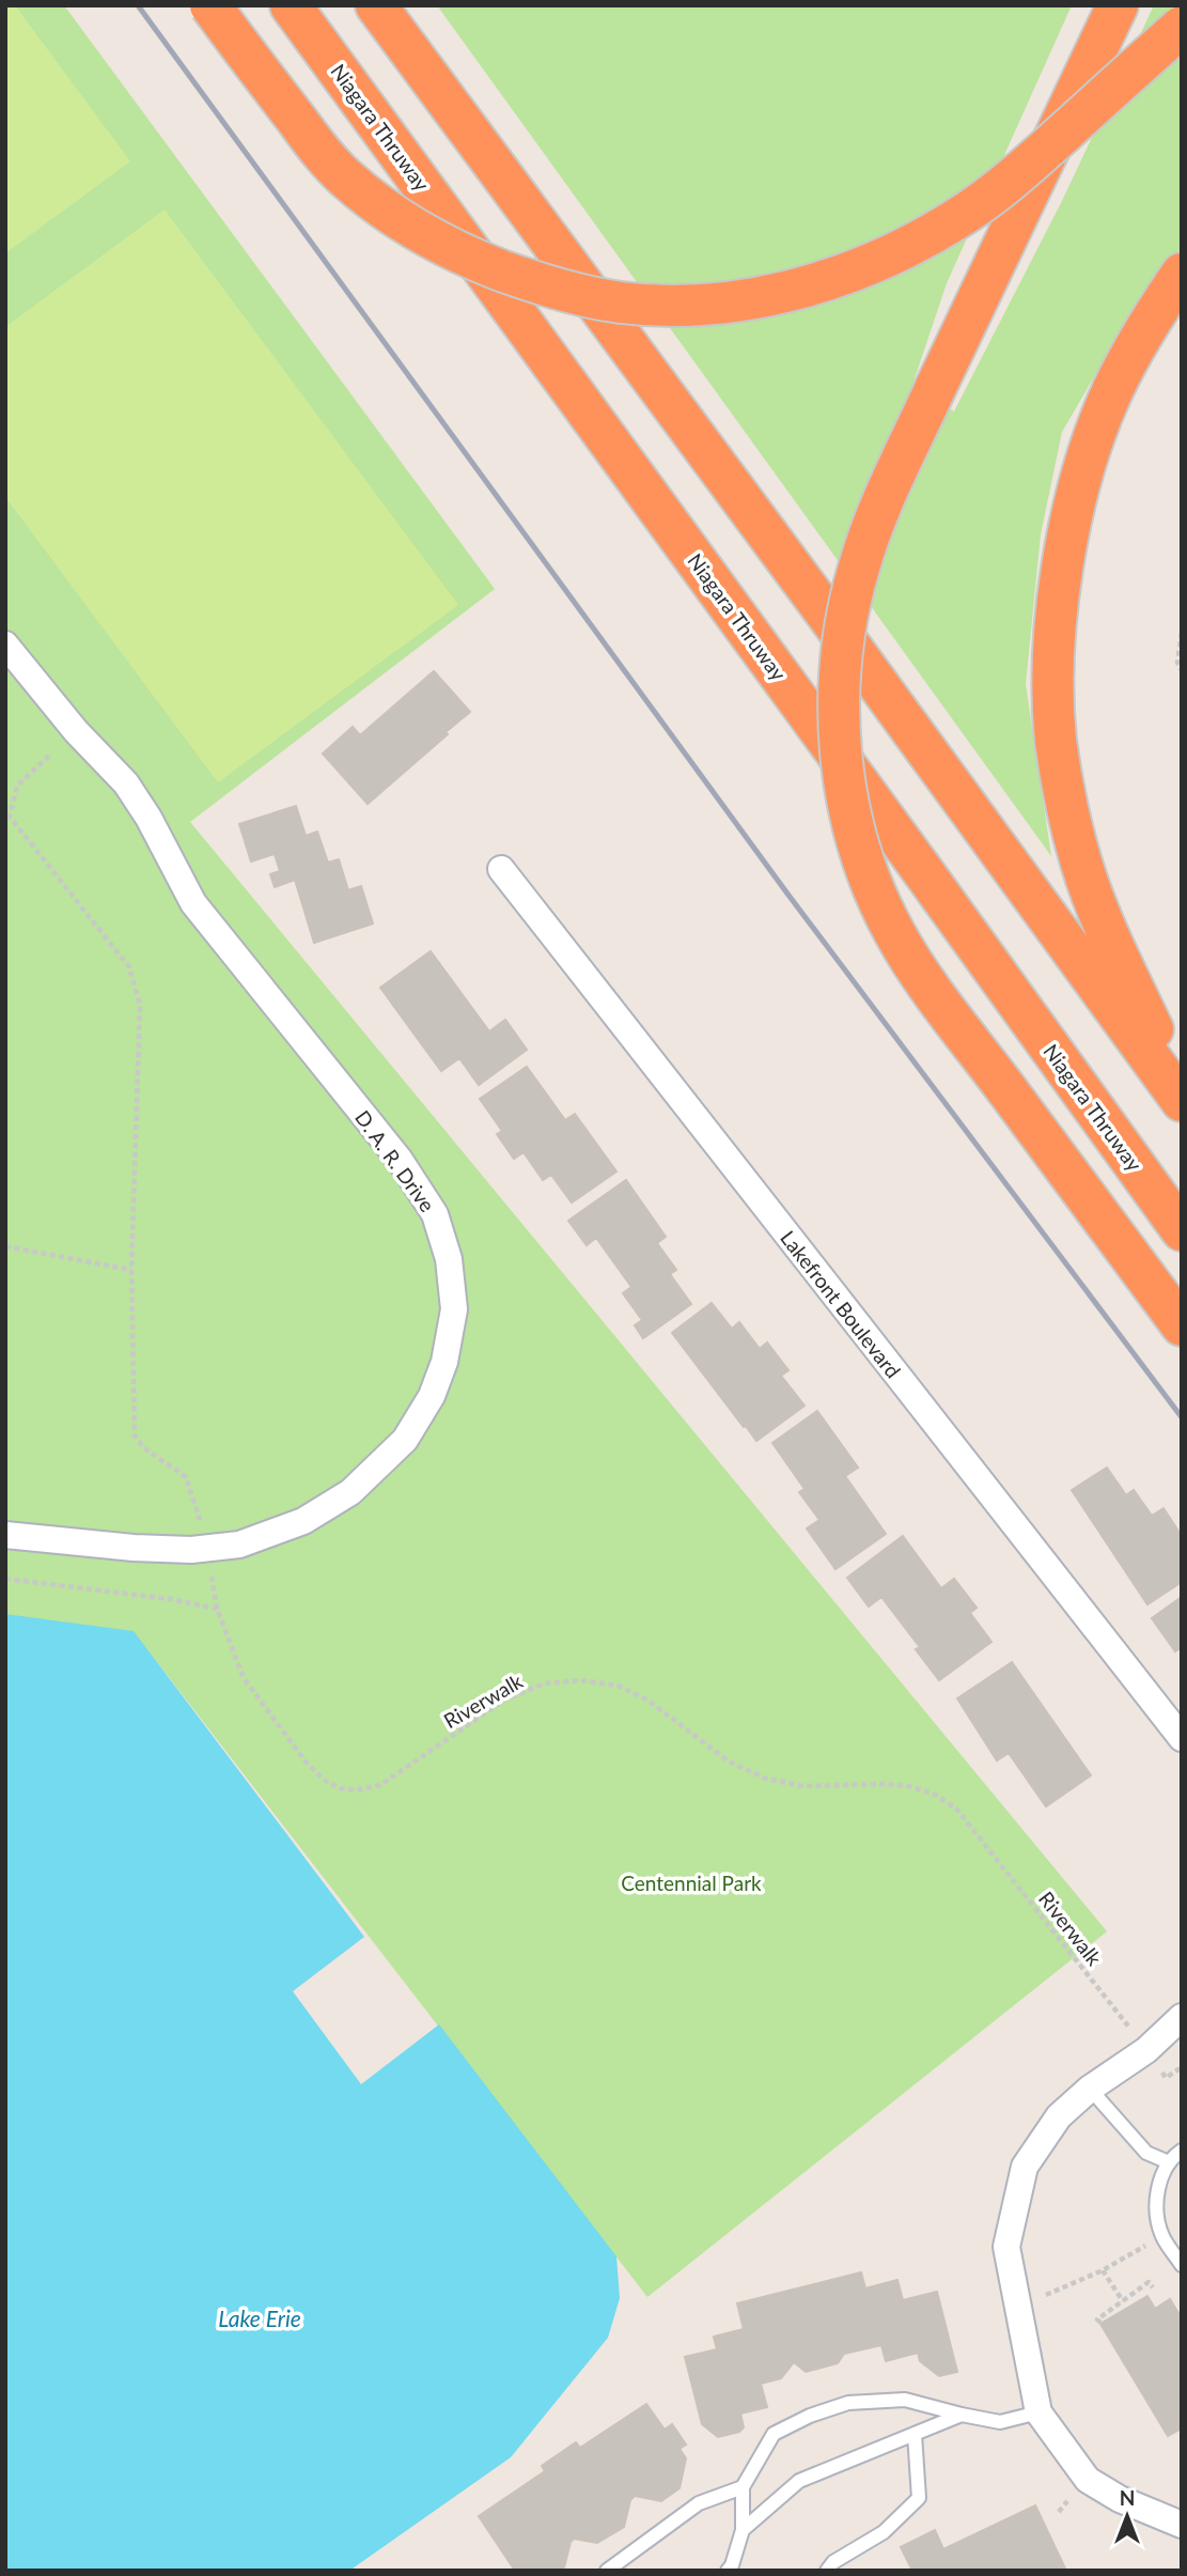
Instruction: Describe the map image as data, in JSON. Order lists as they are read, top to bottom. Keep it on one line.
{"streets":{"highway":["Niagara Thruway"],"street":["D. A. R. Drive","Lakefront Boulevard"],"path":["Riverwalk"]},"water":["Lake Erie"],"parks":["Centennial Park"],"north":"top"}
